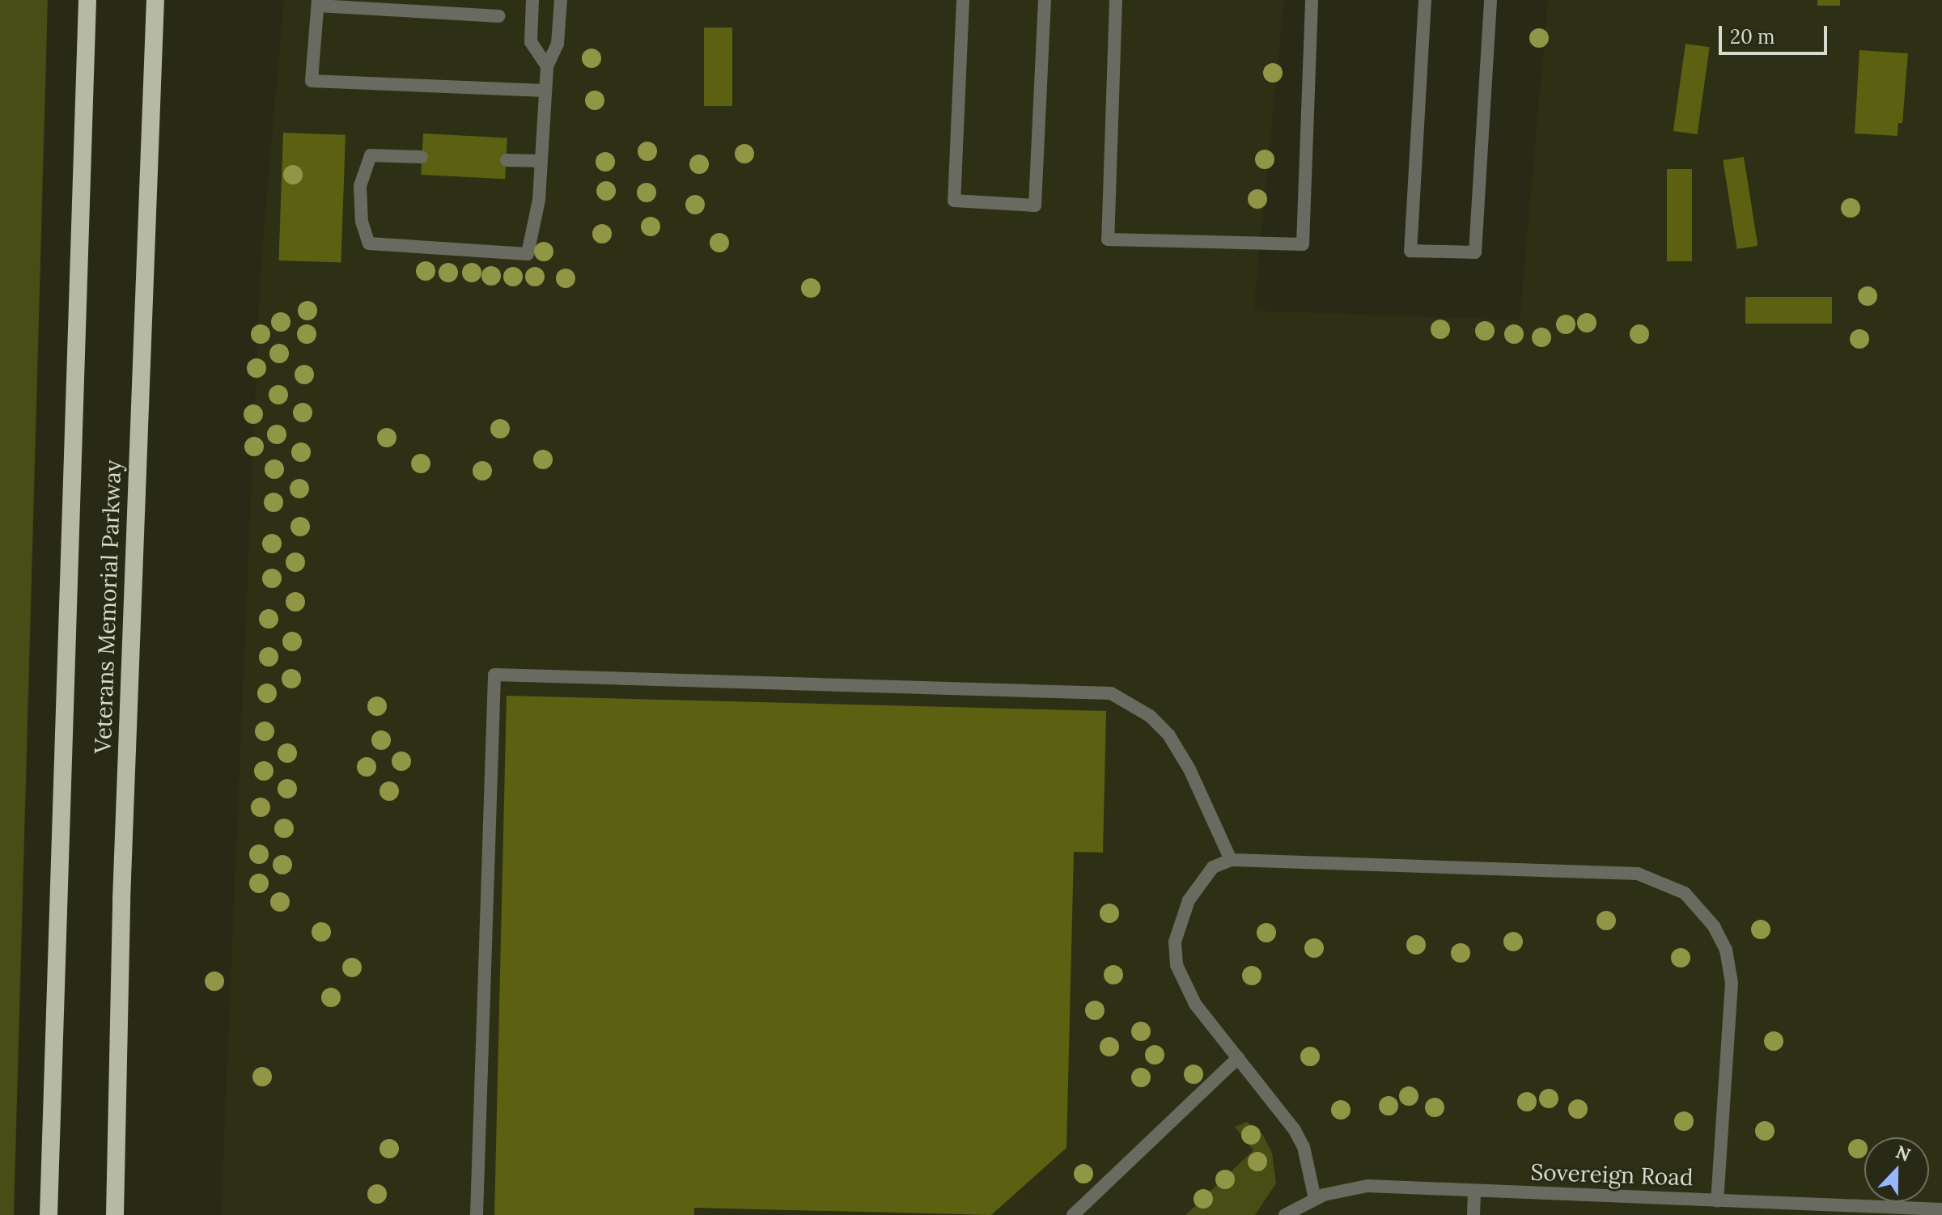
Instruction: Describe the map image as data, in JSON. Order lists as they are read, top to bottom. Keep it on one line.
{"streets":{"highway":["Veterans Memorial Parkway"],"street":["Sovereign Road"]},"scale_bar":"20 m","north":"top"}
